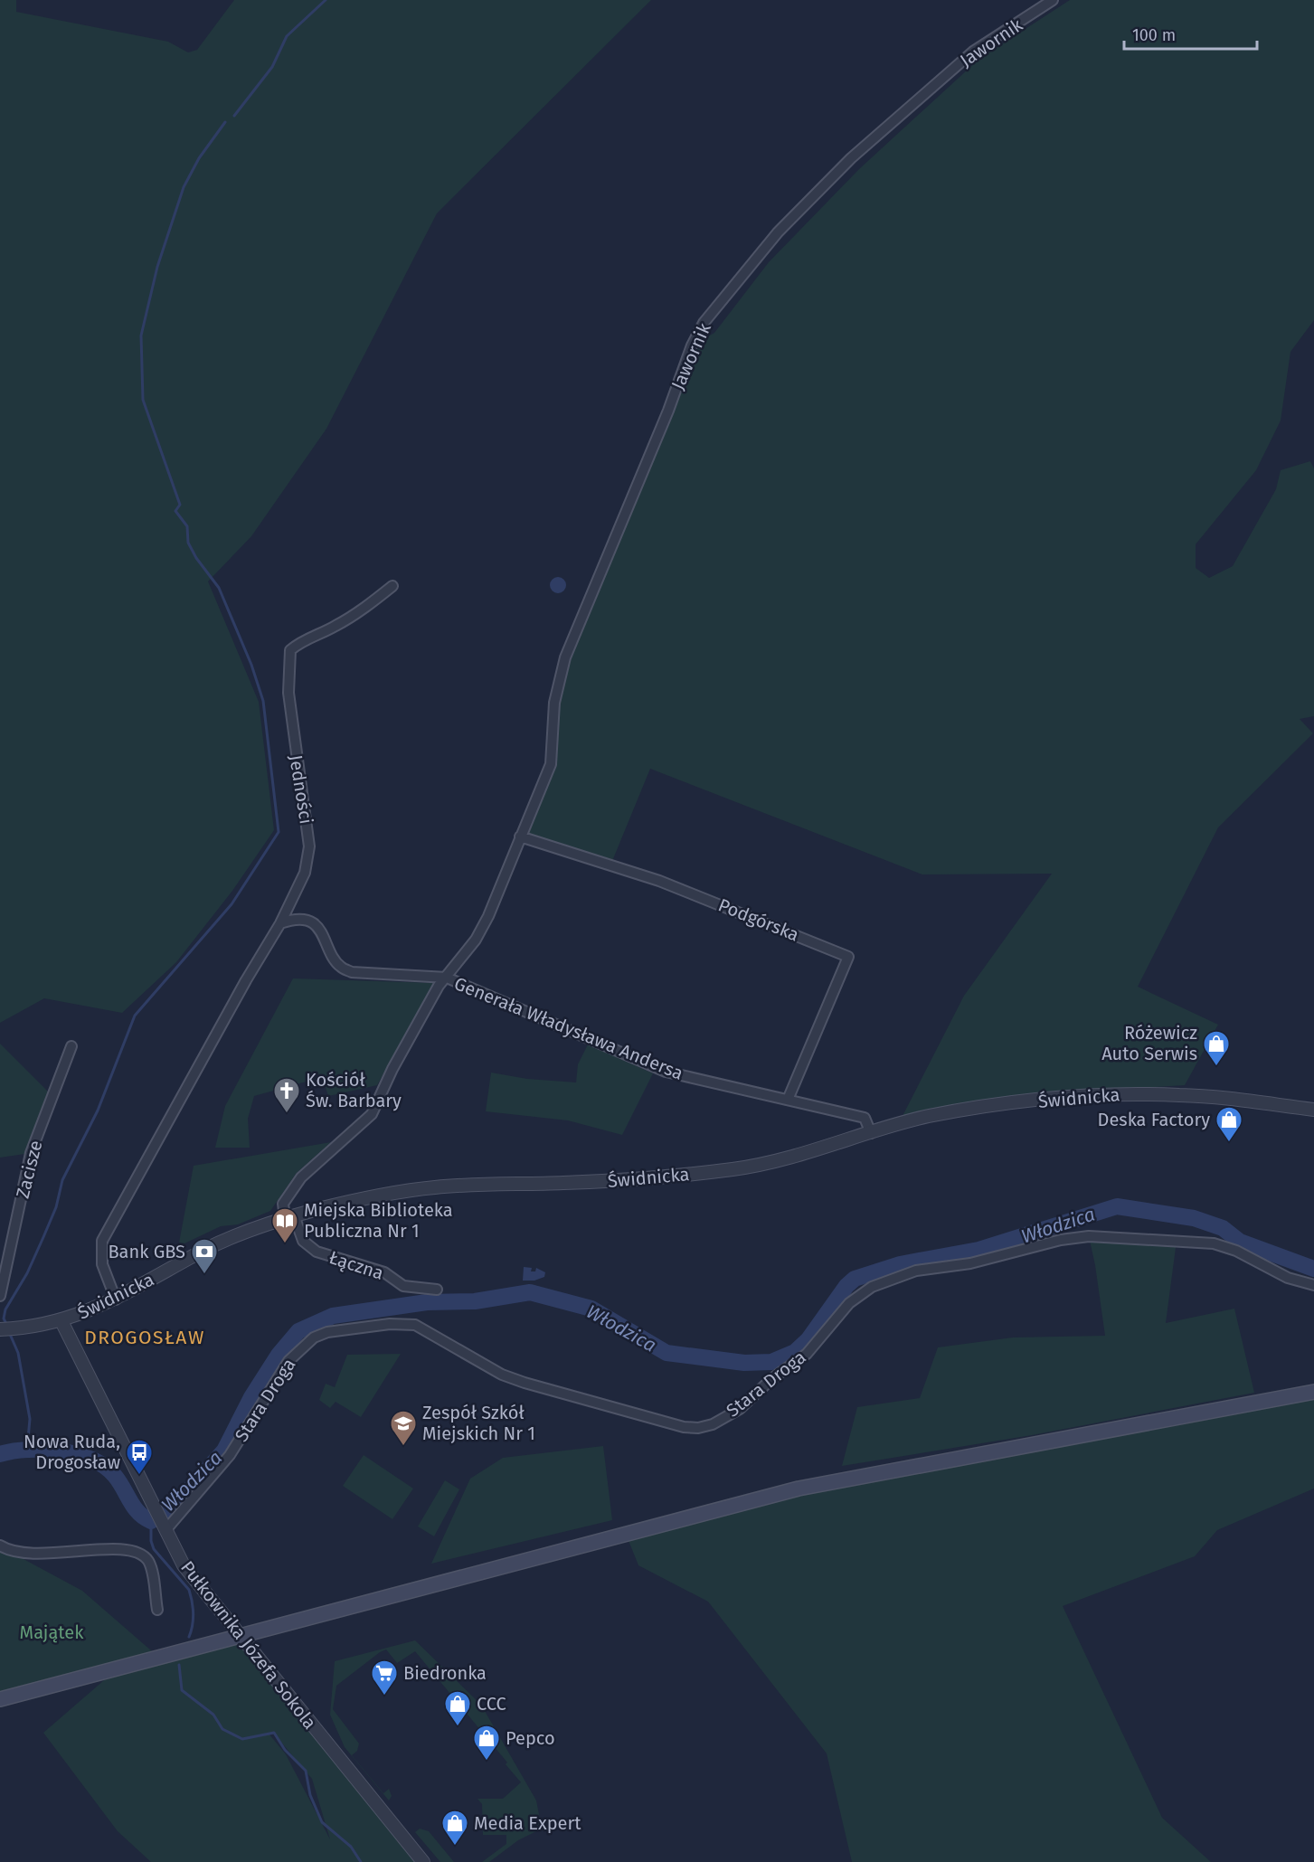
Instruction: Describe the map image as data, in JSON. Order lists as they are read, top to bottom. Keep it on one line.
{"streets":{"street":["Jawornik","Jedności","Podgórska","Generała Władysława Andersa","Świdnicka","Zacisze","Łączna","Stara Droga","Pułkownika Józefa Sokola"]},"crossings":[["Jawornik","Podgórska"],["Jawornik","Generała Władysława Andersa"],["Jawornik","Świdnicka"],["Jawornik","Łączna"],["Jedności","Generała Władysława Andersa"],["Podgórska","Generała Władysława Andersa"],["Generała Władysława Andersa","Świdnicka"],["Świdnicka","Łączna"],["Świdnicka","Pułkownika Józefa Sokola"],["Stara Droga","Pułkownika Józefa Sokola"]],"districts":["DROGOSŁAW"],"water":["Włodzica"],"parks":["Majątek"],"places":{"shop":["Różewicz Auto Serwis","Deska Factory","CCC","Pepco","Media Expert"],"church":["Kościół Św. Barbary"],"library":["Miejska Biblioteka Publiczna Nr 1"],"bank":["Bank GBS"],"school or university":["Zespół Szkół Miejskich Nr 1"],"bus stop":["Nowa Ruda, Drogosław"],"supermarket":["Biedronka"]},"scale_bar":"100 m"}
